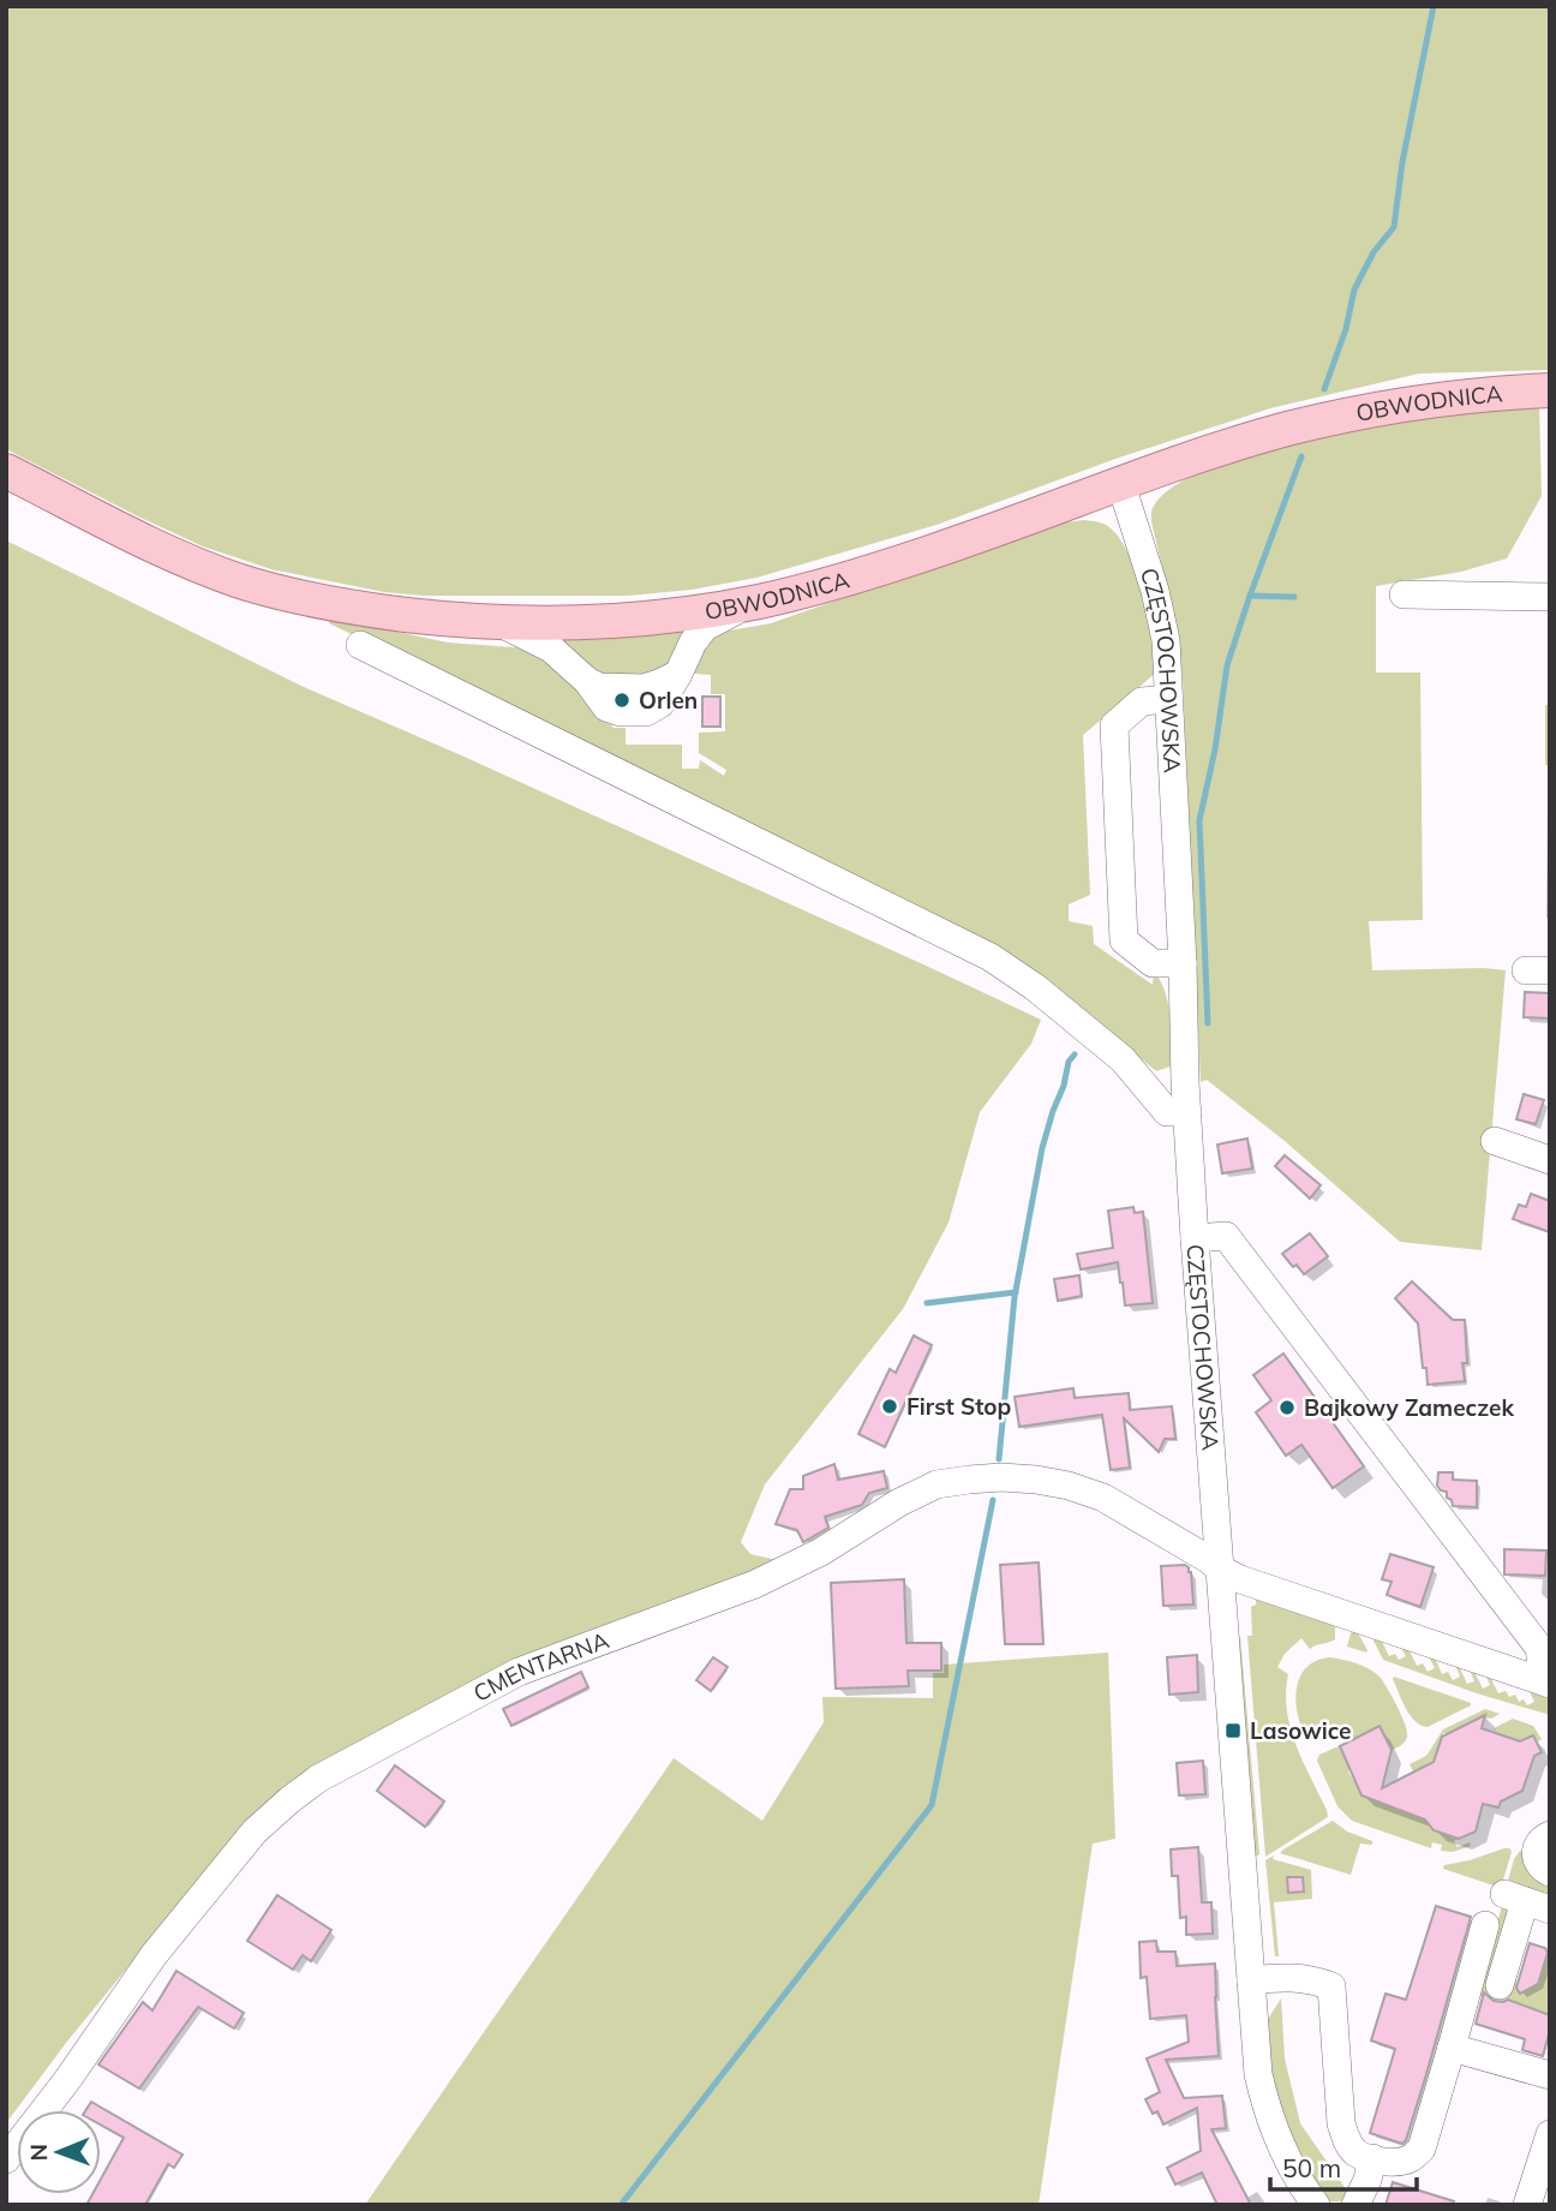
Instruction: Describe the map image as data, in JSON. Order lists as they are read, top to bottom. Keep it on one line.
{"streets":{"main road":["OBWODNICA"],"street":["CZĘSTOCHOWSKA","CMENTARNA"]},"crossings":[["OBWODNICA","CZĘSTOCHOWSKA"],["CZĘSTOCHOWSKA","CMENTARNA"]],"places":{"other":["Orlen","First Stop","Bajkowy Zameczek"],"transit":["Lasowice"]},"scale_bar":"50 m","north":"left"}
